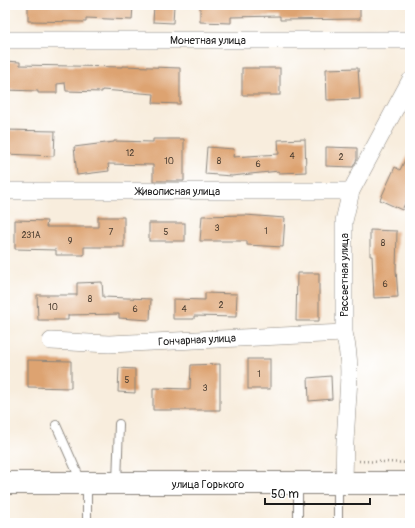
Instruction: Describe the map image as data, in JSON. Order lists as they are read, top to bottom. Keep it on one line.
{"streets":{"main road":["улица Горького"],"street":["Монетная улица","Живописная улица","Рассветная улица","Гончарная улица"]},"crossings":[["Живописная улица","Рассветная улица"],["Рассветная улица","Гончарная улица"],["Рассветная улица","улица Горького"]],"house_numbers":["12","4","2","10","8","6","3","1","7","5","231А","9","8","6","8","2","10","6","4","1","5","3"],"scale_bar":"50 m"}
